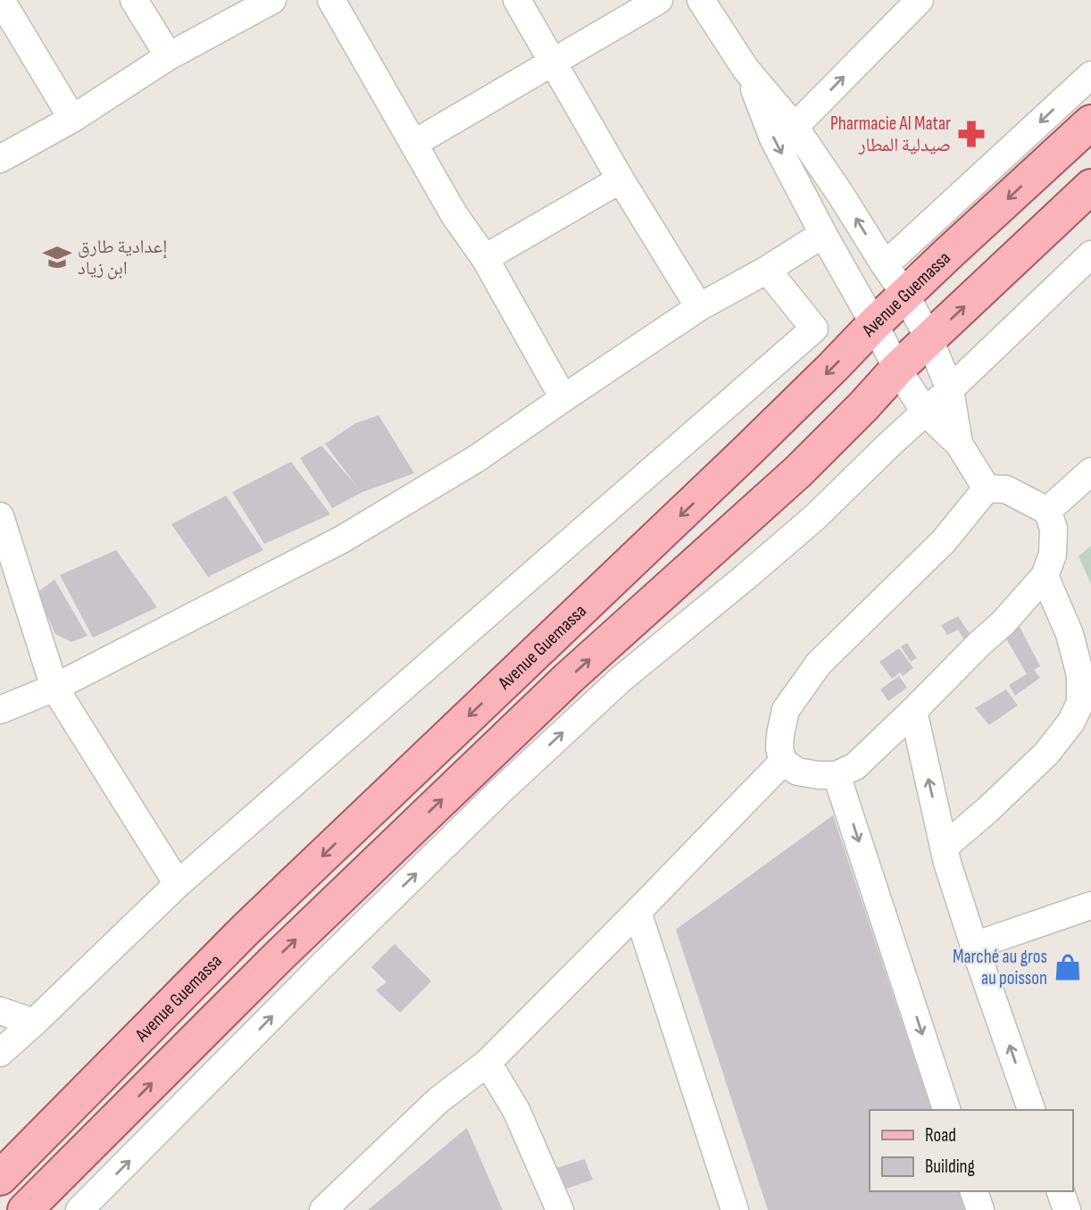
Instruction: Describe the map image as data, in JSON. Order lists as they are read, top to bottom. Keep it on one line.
{"streets":{"main road":["Avenue Guemassa"]},"places":{"pharmacy":["Pharmacie Al Matar صيدلية المطار"],"school or university":["إعدادية طارق ابن زياد"],"shop":["Marché au gros au poisson"]},"legend":["Road","Building"]}
